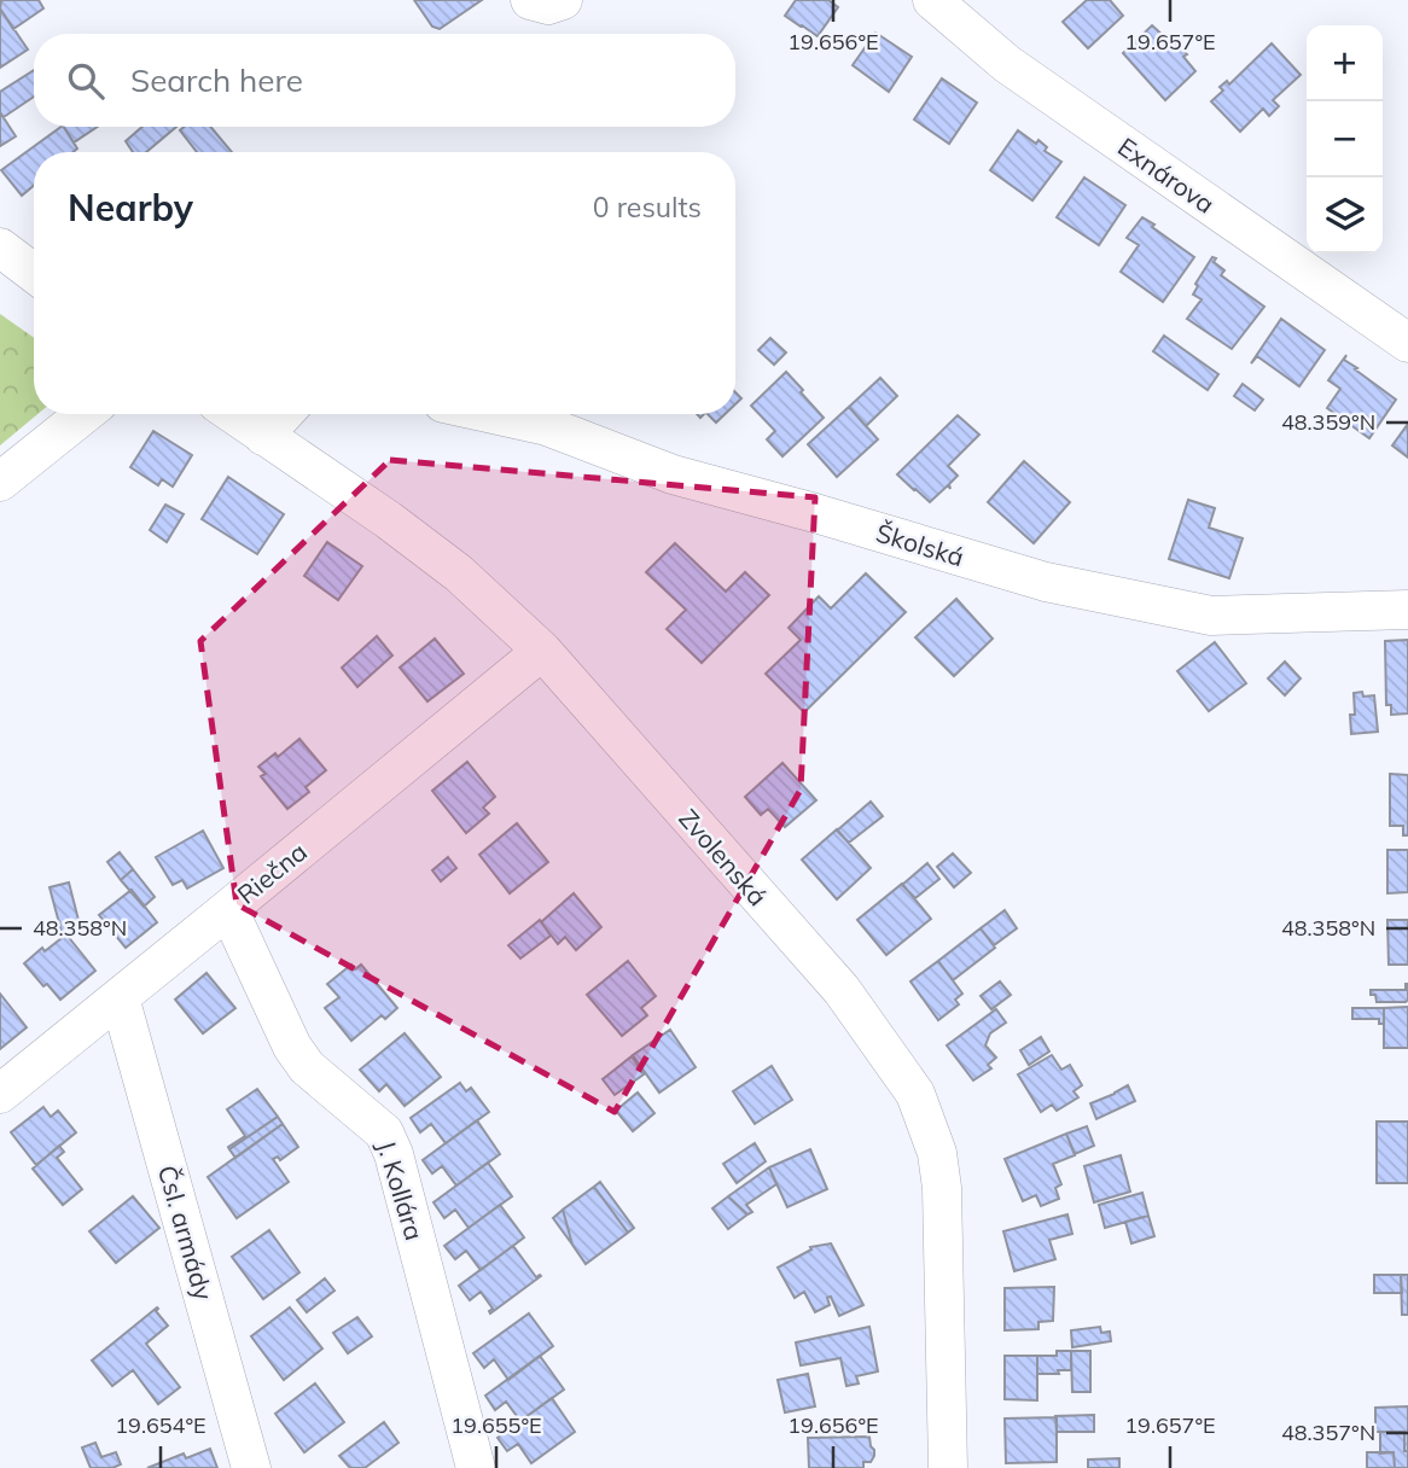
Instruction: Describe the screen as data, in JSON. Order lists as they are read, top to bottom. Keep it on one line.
{"streets":{"street":["Exnárova","Školská","Zvolenská","Riečna","J. Kollára","Čsl. armády"]},"crossings":[["Zvolenská","Riečna"],["Riečna","J. Kollára"],["Riečna","Čsl. armády"]],"page":{"map_buttons":["+","−"],"search":"Search here","heading":["Nearby","0 results"]},"coordinates":["19.656°E","19.657°E","48.359°N","48.358°N","19.654°E","19.655°E","48.357°N"]}
